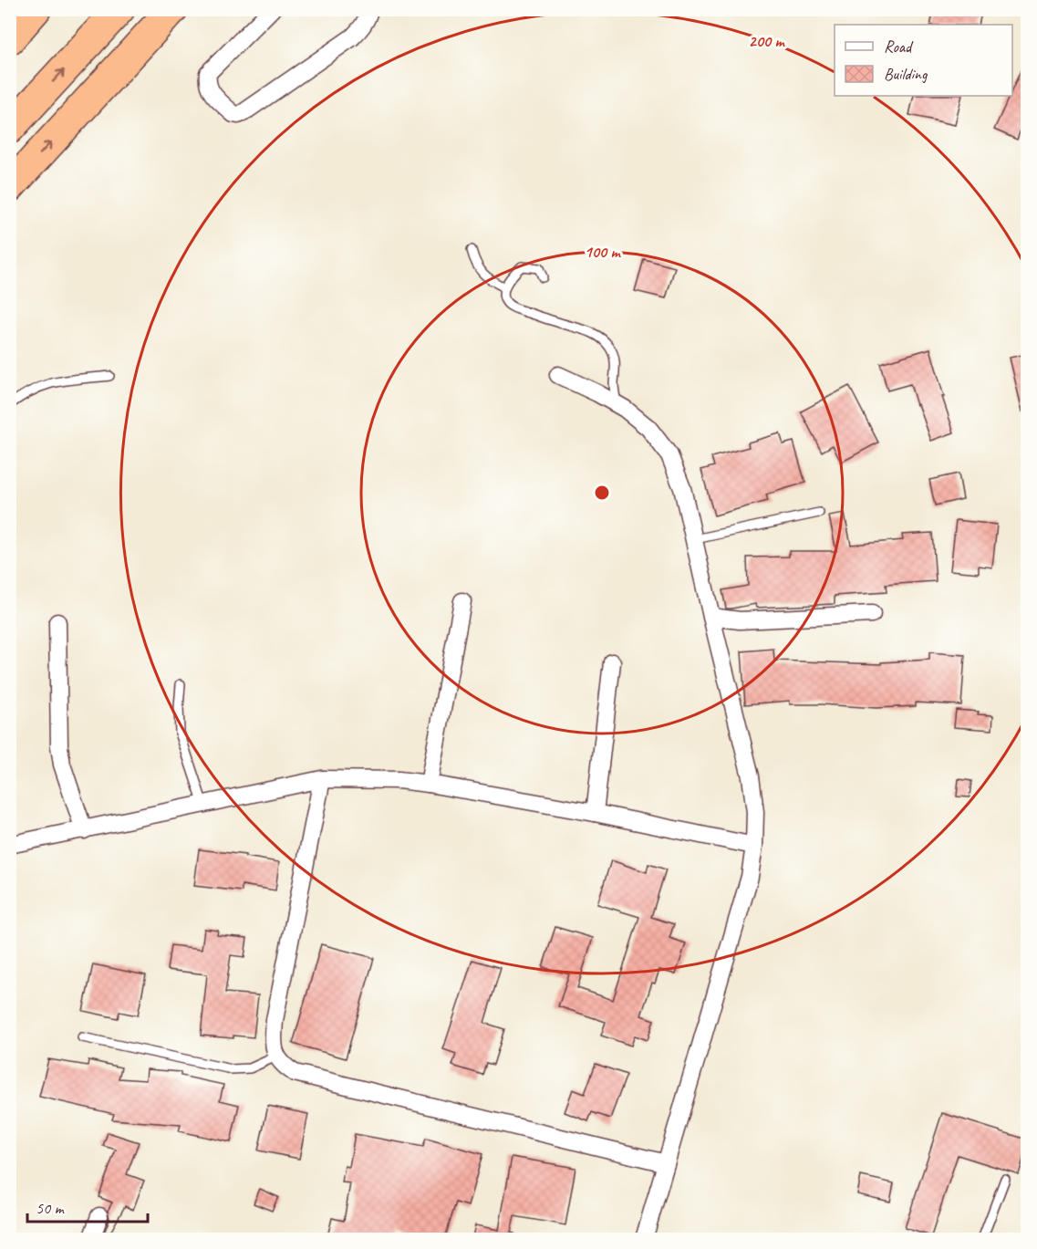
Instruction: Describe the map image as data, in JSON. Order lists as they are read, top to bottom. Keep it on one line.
{"legend":["Road","Building"],"scale_bar":"50 m","rings":["200 m","100 m"]}
